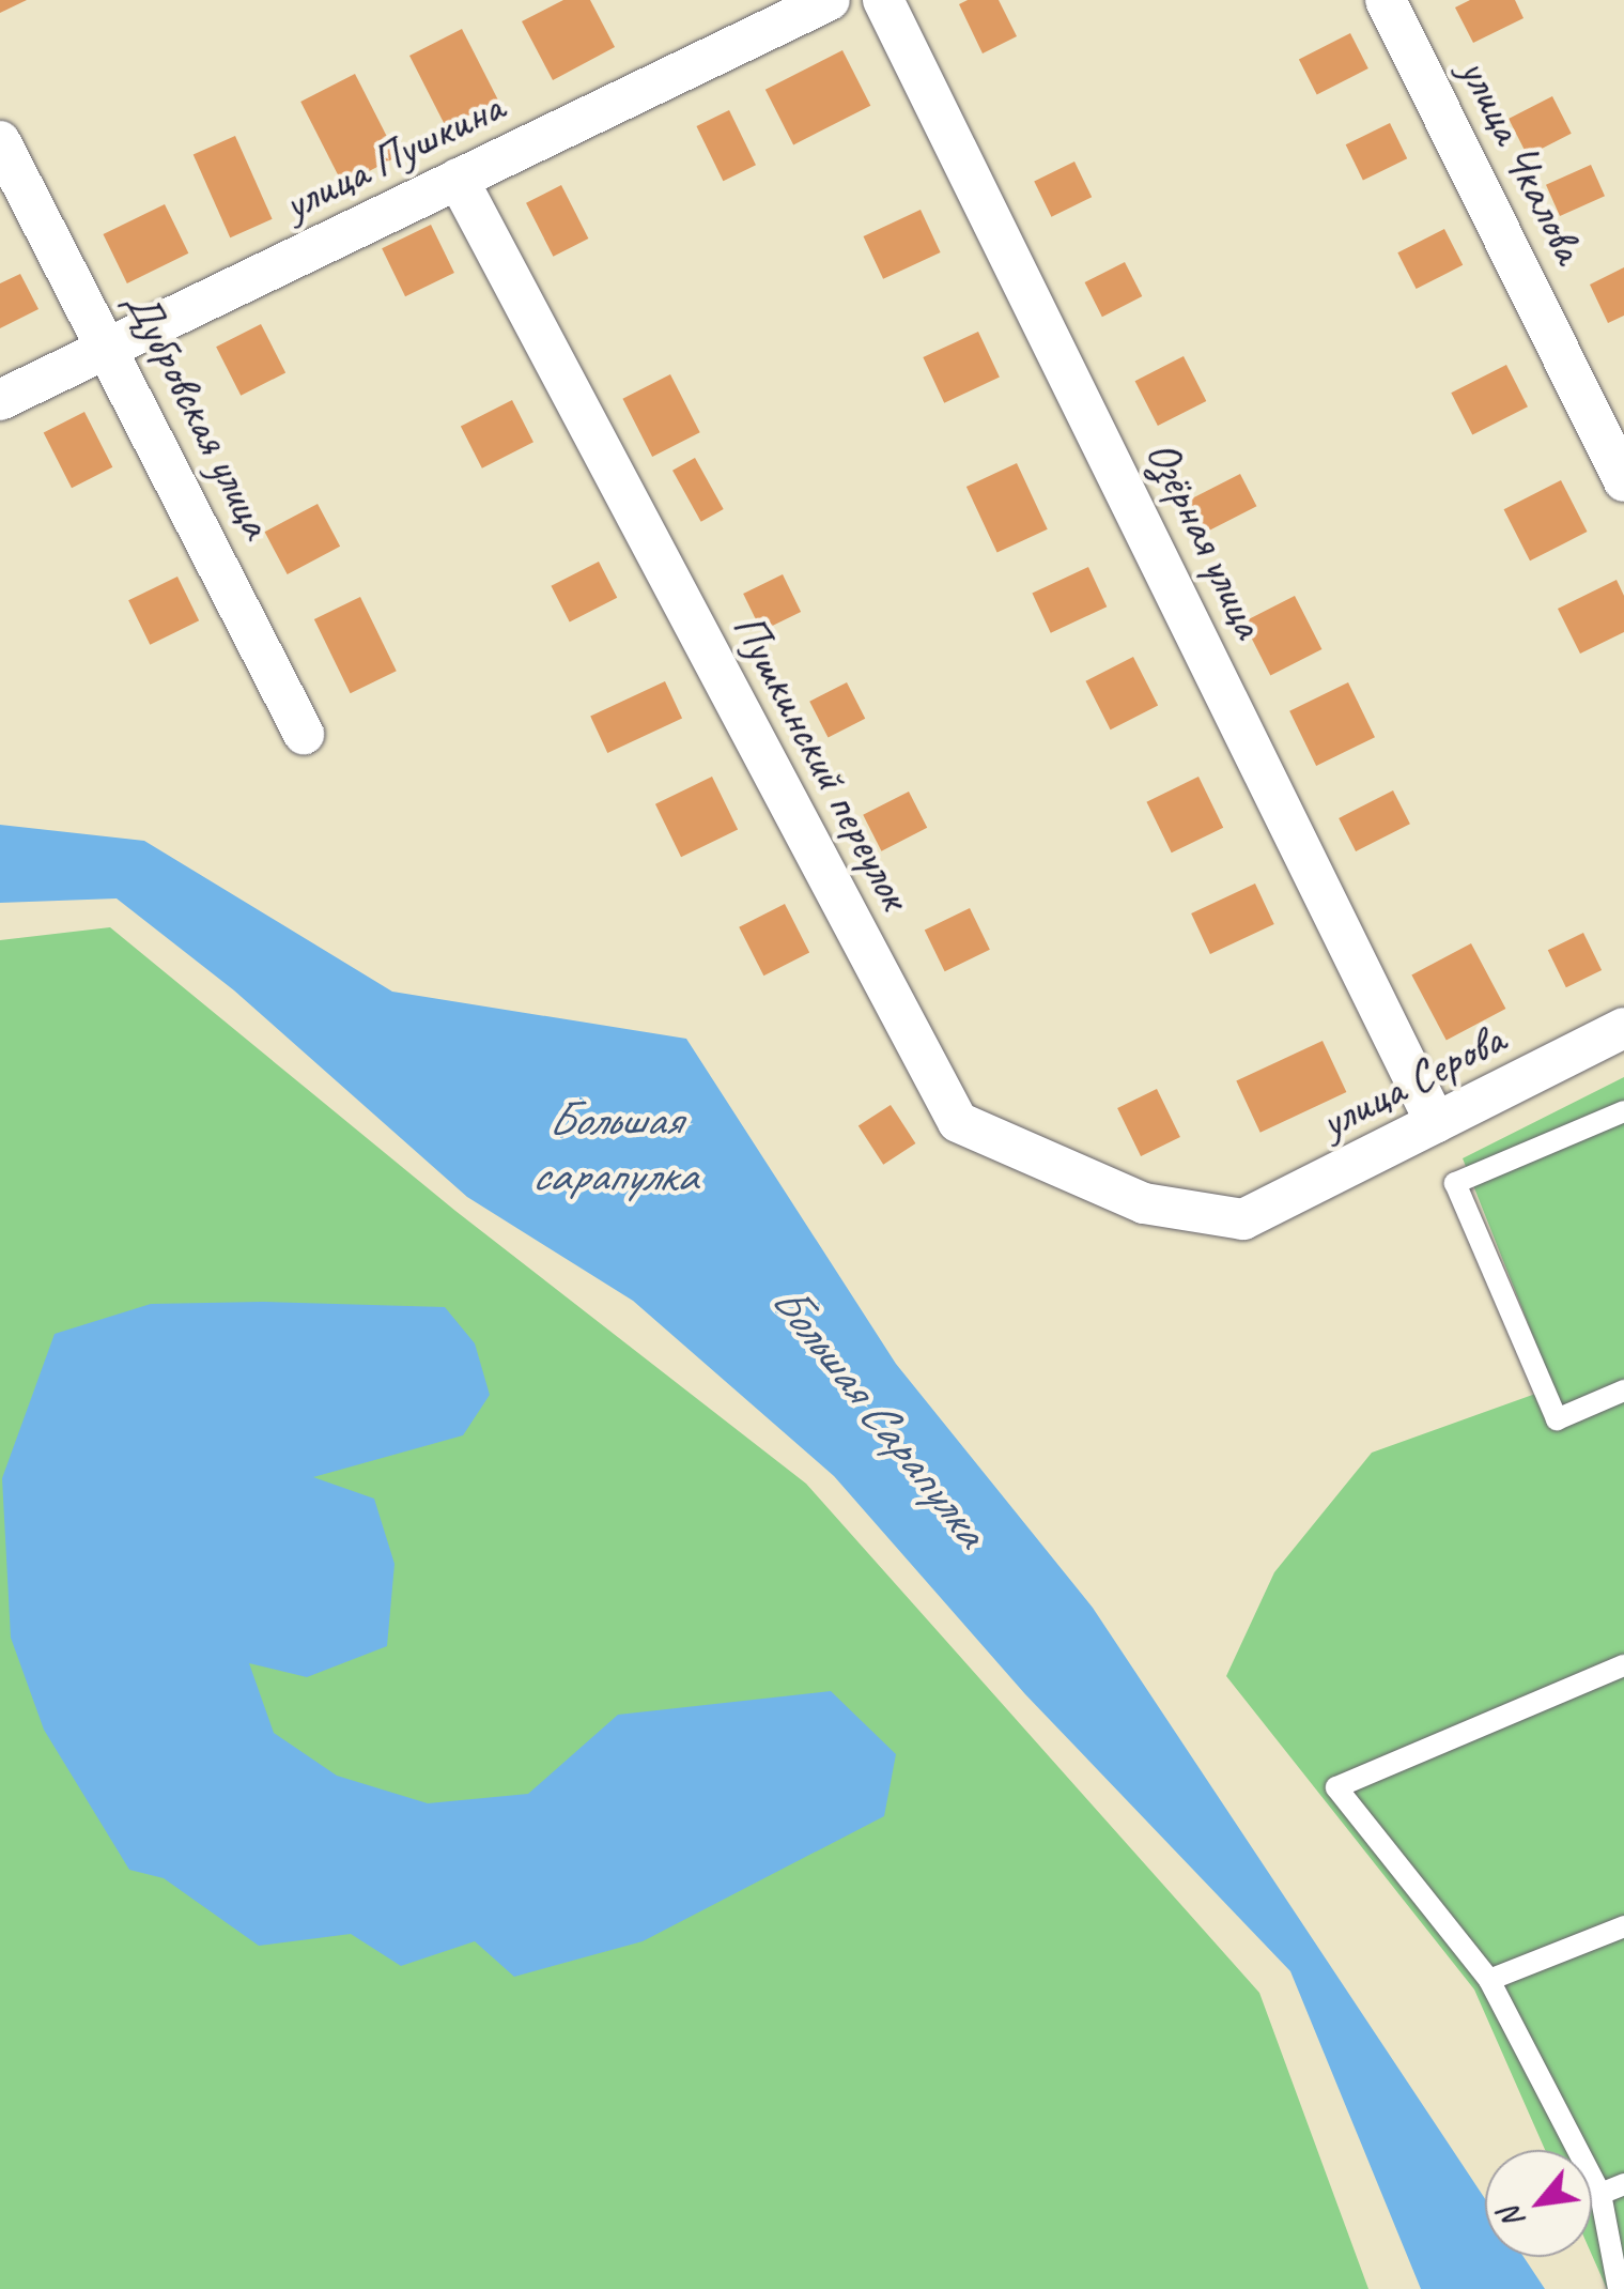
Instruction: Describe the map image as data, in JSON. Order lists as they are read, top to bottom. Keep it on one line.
{"streets":{"street":["улица Пушкина","улица Чкалова","Дубровская улица","Озёрная улица","Пушкинский переулок","улица Серова"]},"crossings":[["улица Пушкина","Дубровская улица"],["улица Пушкина","Пушкинский переулок"],["Озёрная улица","улица Серова"],["Пушкинский переулок","улица Серова"]],"water":["Большая сарапулка","Большая Сарапулка"],"north":"bottom left"}
